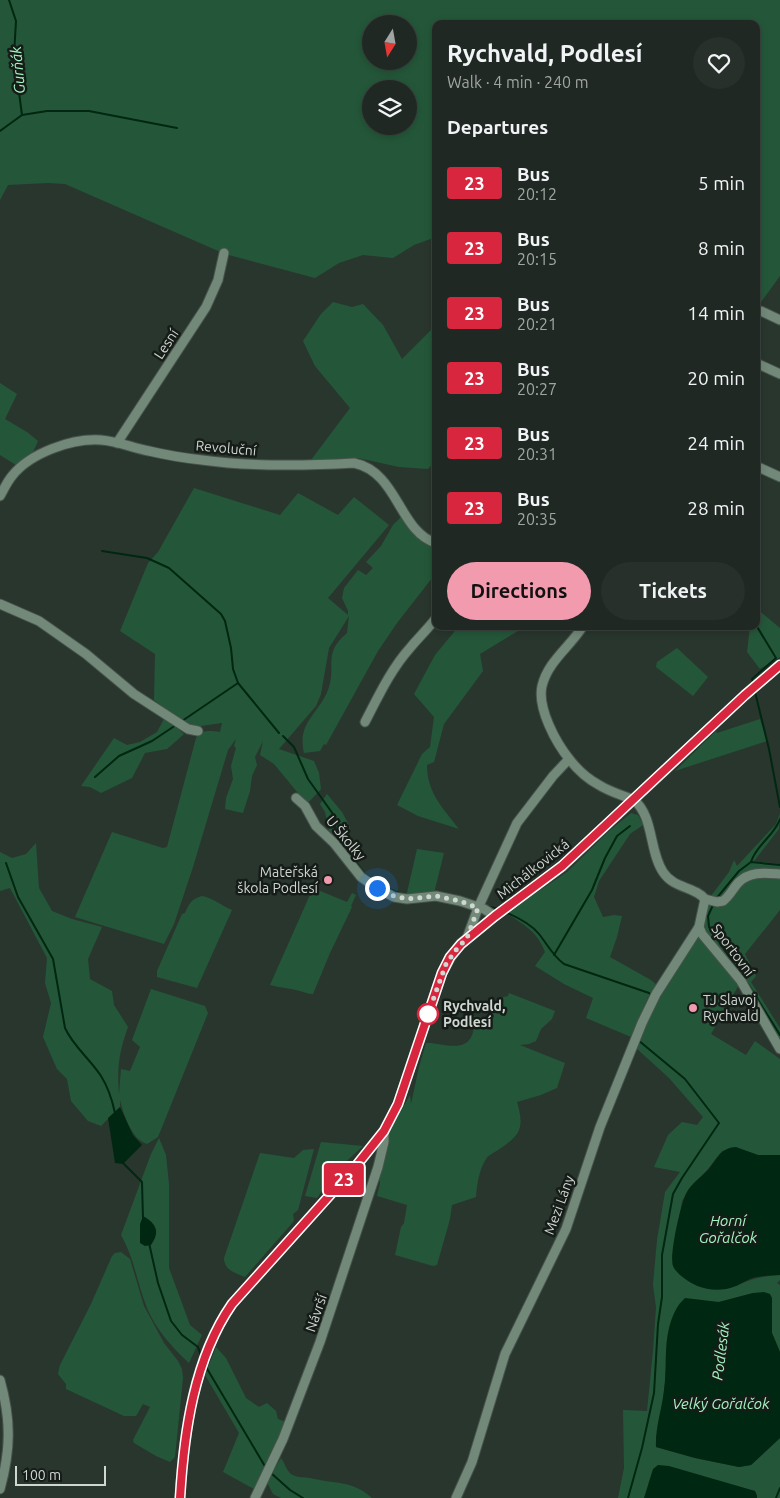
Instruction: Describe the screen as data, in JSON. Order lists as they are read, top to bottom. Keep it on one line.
{"streets":{"street":["Lesní","Revoluční","U Školky","Michálkovická","Sportovní","Mezi Lány","Návrší"]},"crossings":[["Lesní","Revoluční"],["U Školky","Michálkovická"],["Michálkovická","Návrší"],["Sportovní","Mezi Lány"]],"water":["Gurňák","Horní Gořalčok","Podlesák","Velký Gořalčok"],"places":["Mateřská škola Podlesí","TJ Slavoj Rychvald","Rychvald, Podlesí"],"lines":["bus line 23"],"scale_bar":"100 m","north":"bottom","page":{"on_map":"23","heading":[["Rychvald, Podlesí","Walk · 4 min · 240 m"],"Departures"],"list":[{"mark":"23","name":"Bus","note":"20:12","value":"5 min"},{"mark":"23","name":"Bus","note":"20:15","value":"8 min"},{"mark":"23","name":"Bus","note":"20:21","value":"14 min"},{"mark":"23","name":"Bus","note":"20:27","value":"20 min"},{"mark":"23","name":"Bus","note":"20:31","value":"24 min"},{"mark":"23","name":"Bus","note":"20:35","value":"28 min"}],"buttons":["Directions","Tickets"],"scale":"100 m"}}
